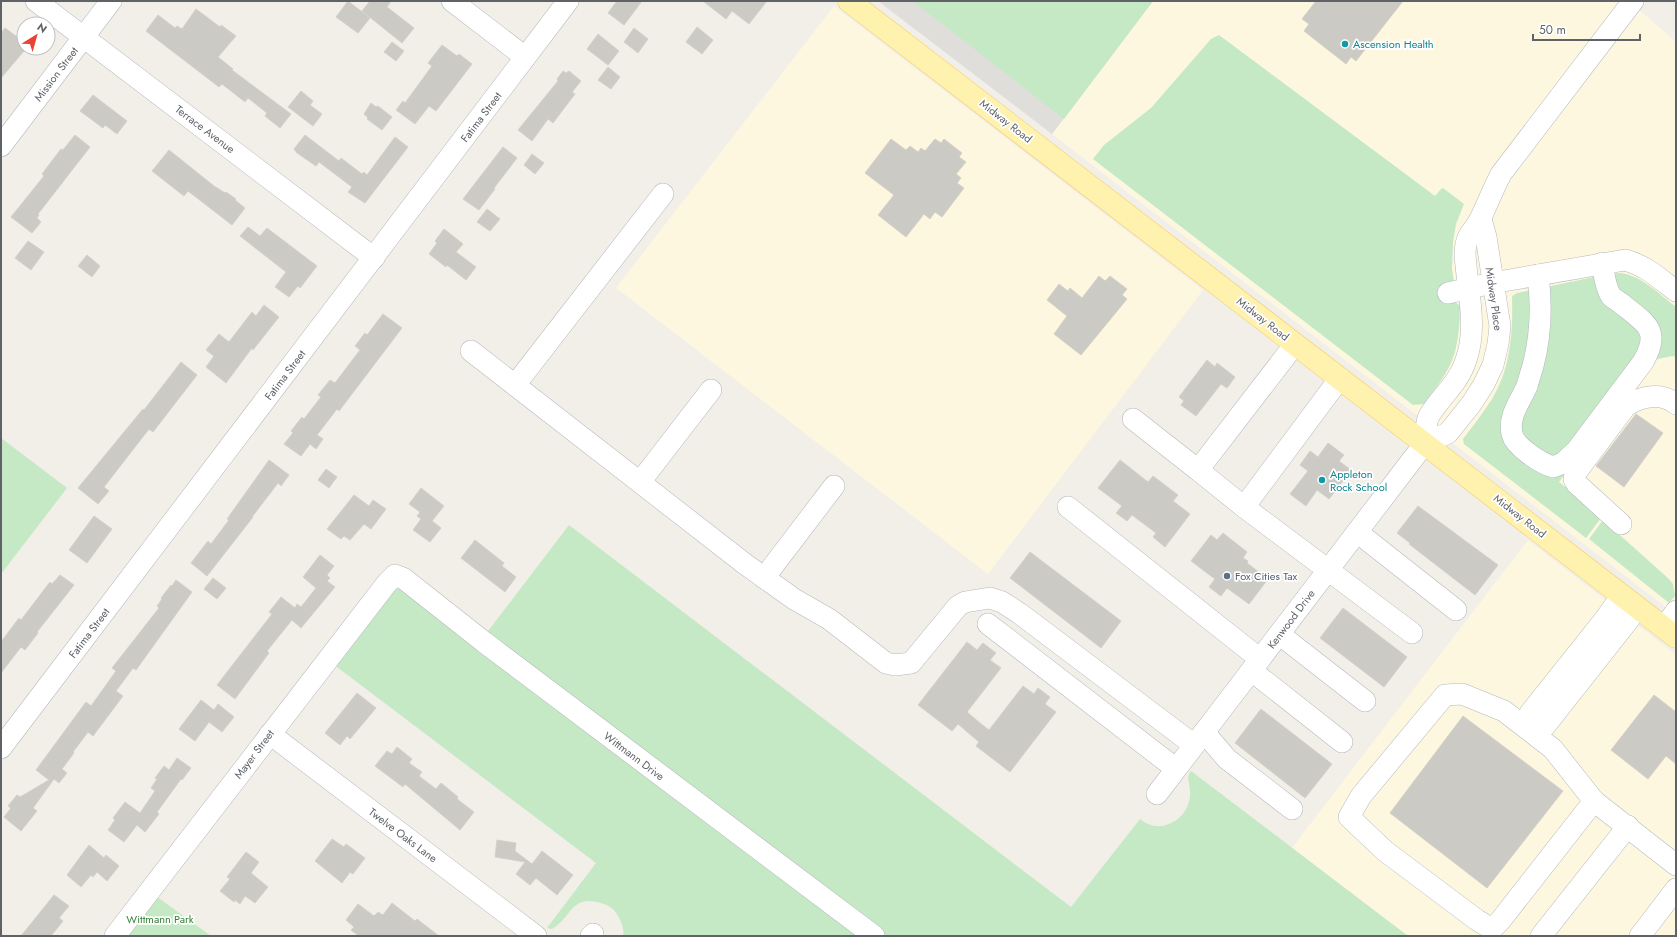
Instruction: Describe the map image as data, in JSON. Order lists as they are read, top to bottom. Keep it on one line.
{"streets":{"main road":["Midway Road"],"street":["Mission Street","Fatima Street","Terrace Avenue","Midway Place","Kenwood Drive","Mayer Street","Wittmann Drive","Twelve Oaks Lane"]},"crossings":[["Mission Street","Terrace Avenue"],["Fatima Street","Terrace Avenue"],["Midway Road","Midway Place"],["Midway Road","Kenwood Drive"],["Midway Place","Kenwood Drive"],["Mayer Street","Wittmann Drive"],["Mayer Street","Twelve Oaks Lane"]],"parks":["Wittmann Park"],"places":["Ascension Health","Appleton Rock School","Fox Cities Tax"],"scale_bar":"50 m","north":"top right"}
